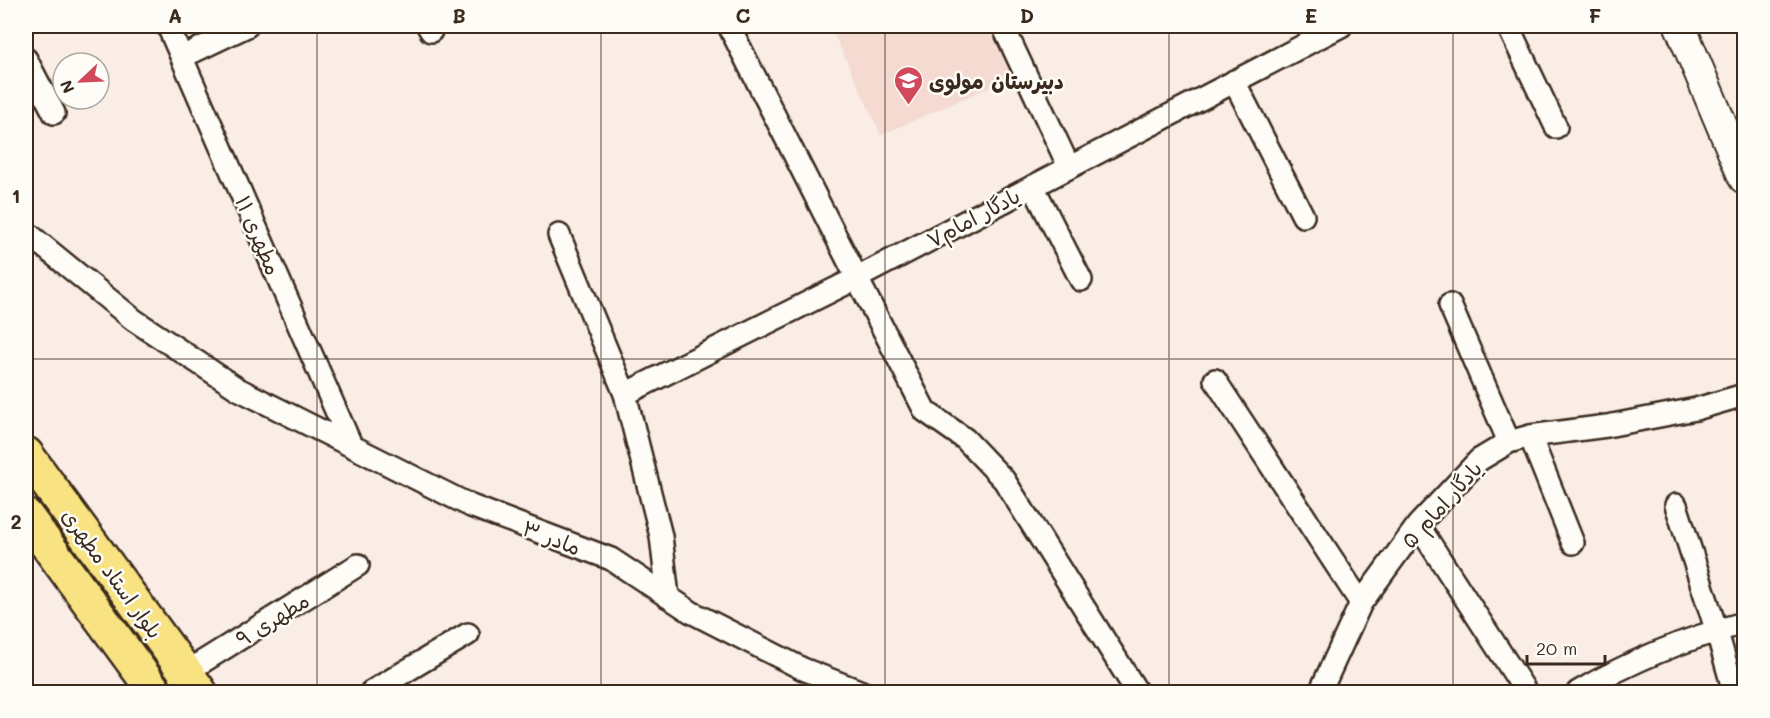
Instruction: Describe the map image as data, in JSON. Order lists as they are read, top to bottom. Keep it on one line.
{"streets":{"main road":["بلوار استاد مطهری"],"street":["یادگار امام۷","مطهری ۱۱","یادگار امام ۵","مادر ۳","مطهری ۹"]},"crossings":[["مطهری ۱۱","مادر ۳"],["بلوار استاد مطهری","مطهری ۹"]],"places":{"school or university":["دبیرستان مولوی"]},"scale_bar":"20 m","north":"bottom left","grid":{"columns":["A","B","C","D","E","F"],"rows":["1","2"]}}
